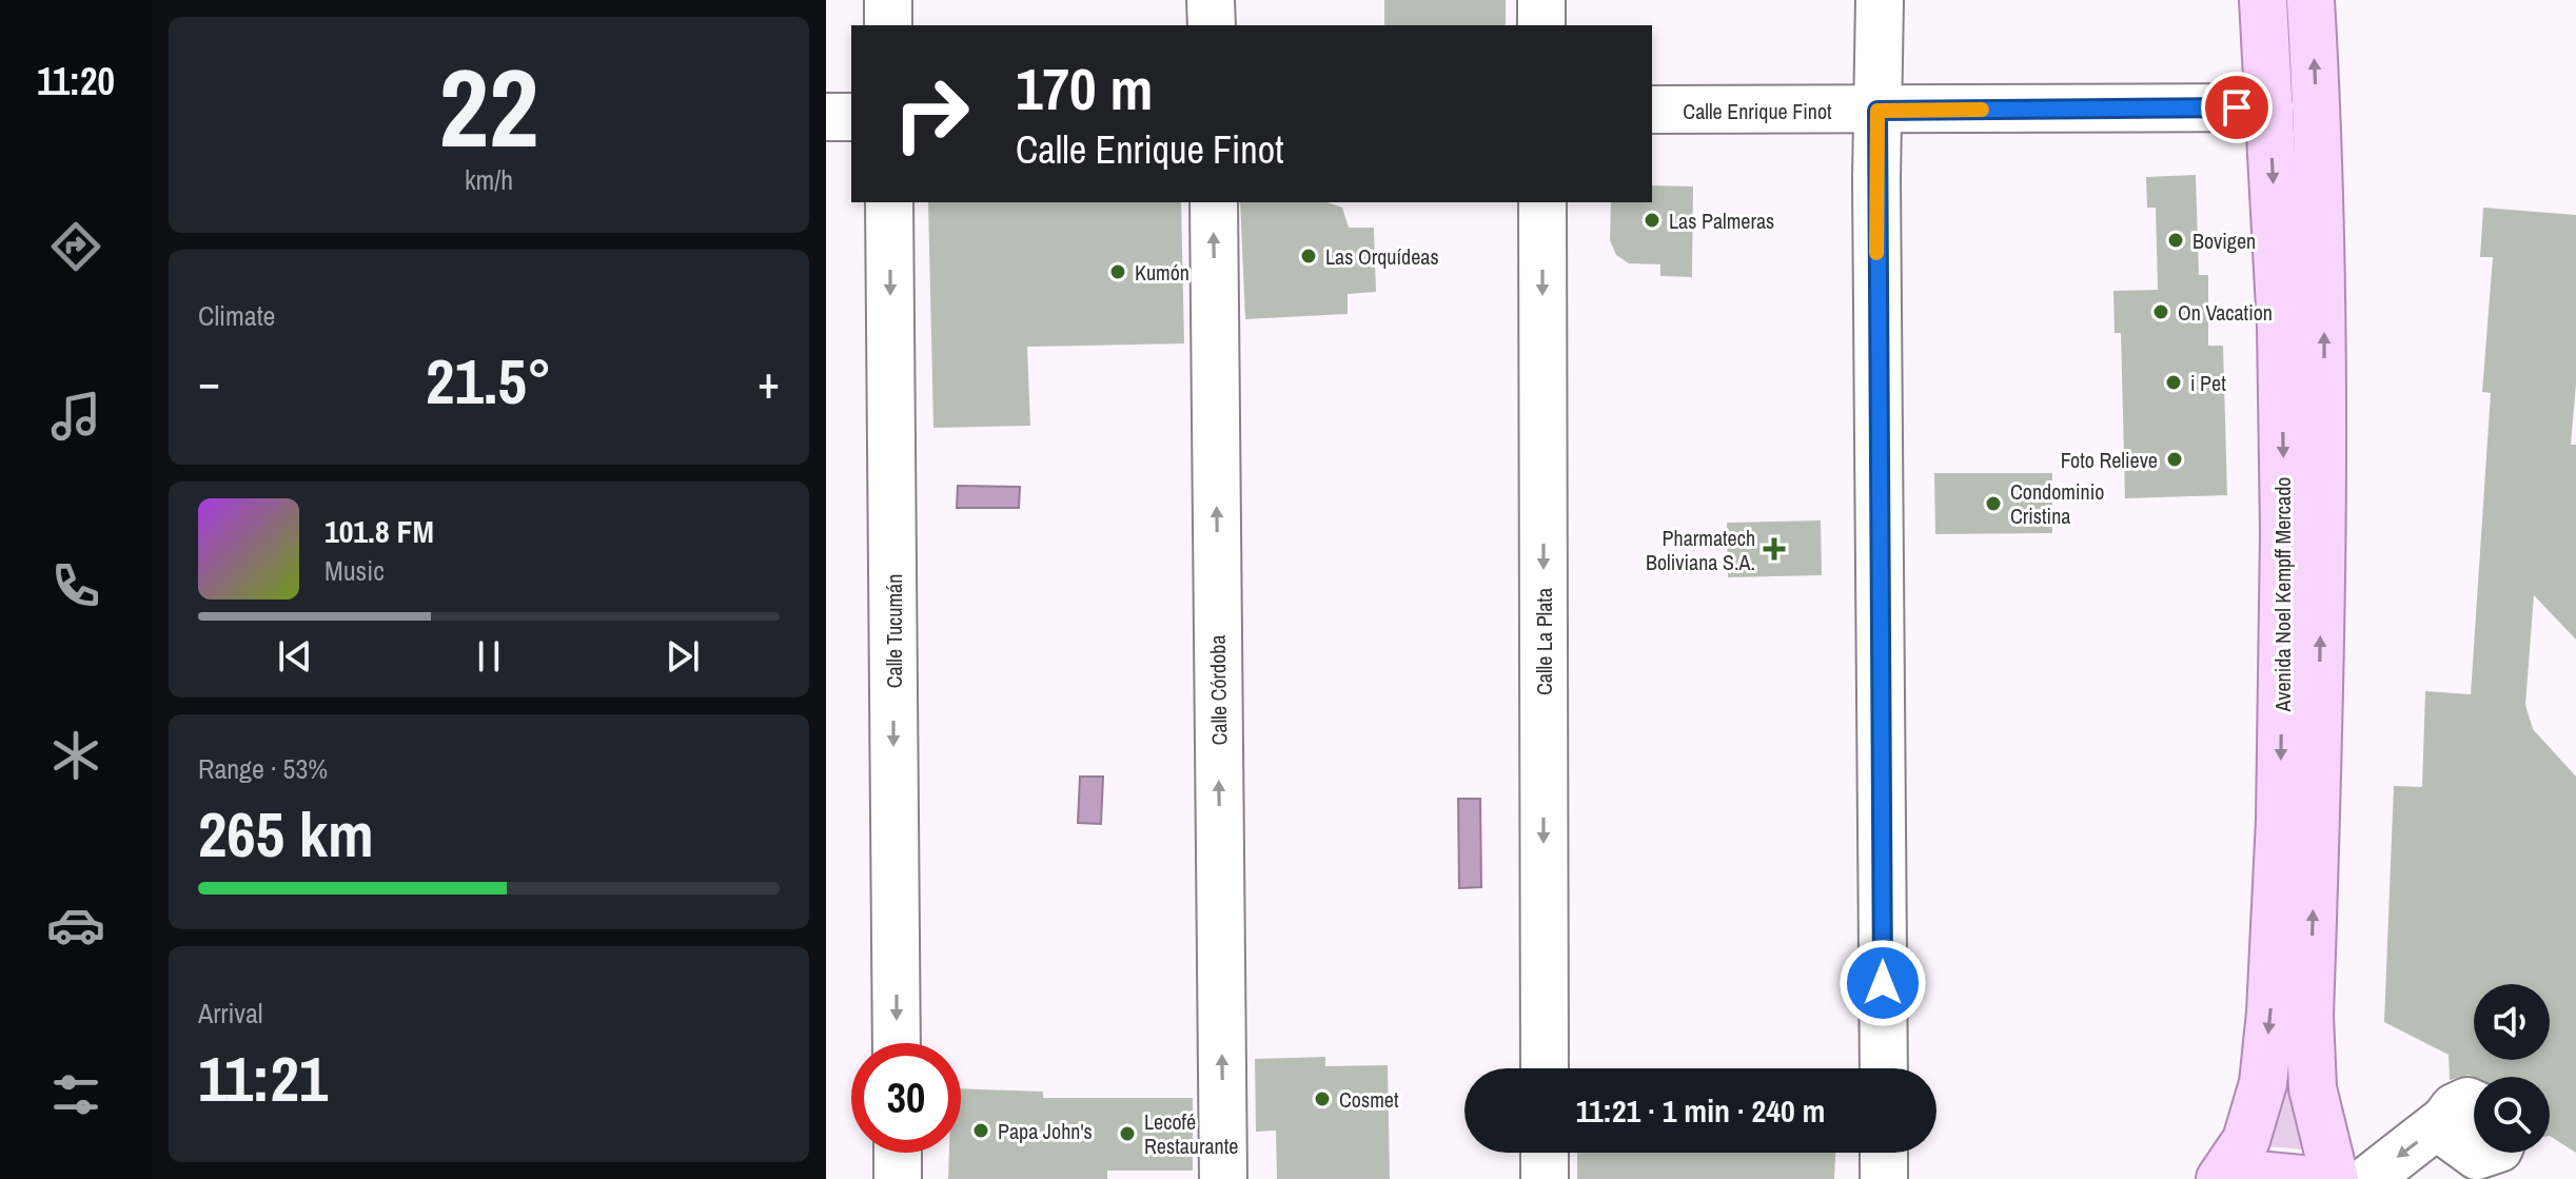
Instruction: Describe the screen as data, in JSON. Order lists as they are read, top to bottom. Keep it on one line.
{"streets":{"main road":["Avenida Noel Kempff Mercado"],"street":["Calle Enrique Finot","Calle Tucumán","Calle La Plata","Calle Córdoba"]},"crossings":[["Calle Enrique Finot","Avenida Noel Kempff Mercado"]],"one_way":["Calle Tucumán","Calle Córdoba"],"places":{"other":["Las Palmeras","Bovigen","Las Orquídeas","Kumón","On Vacation","i Pet","Foto Relieve","Condominio Cristina","Cosmet","Papa John's","Lecofé Restaurante"],"health":["Pharmatech Boliviana S.A."]},"page":{"tabs":"11:20","tile":[["22","km/h"],"Climate",["Range · 53%","265 km"],["Arrival","11:21"]],"turn":["170 m","Calle Enrique Finot"],"heat":["−","21.5°","+"],"song":["101.8 FM","Music"],"limit":"30","trip":"11:21 · 1 min · 240 m"}}
